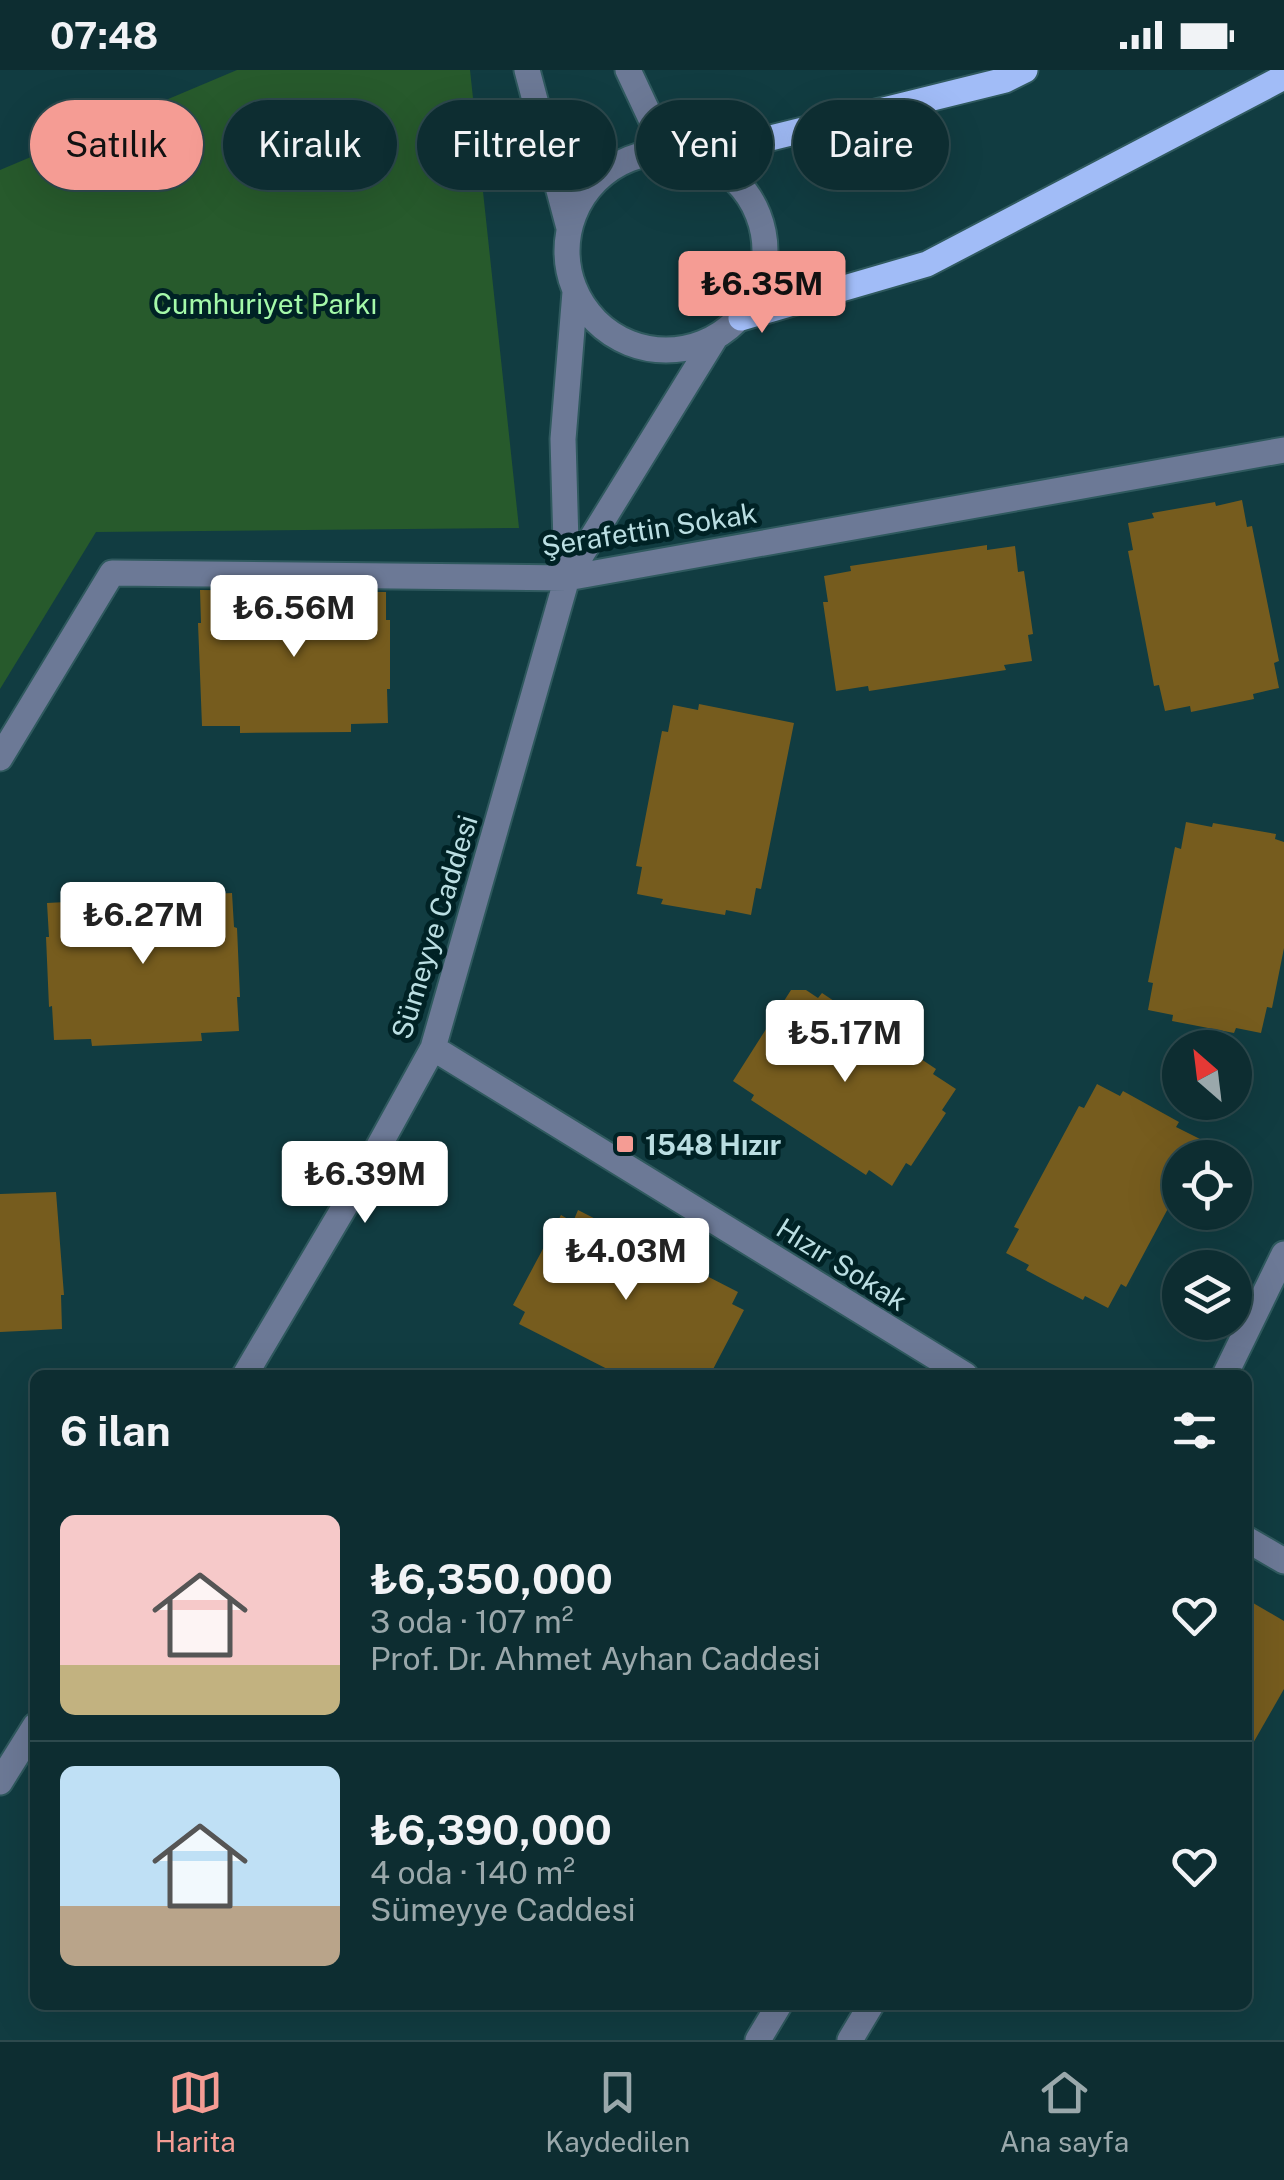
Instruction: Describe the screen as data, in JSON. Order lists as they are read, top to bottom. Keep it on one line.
{"streets":{"street":["Şerafettin Sokak","Sümeyye Caddesi","Hızır Sokak"]},"crossings":[["Şerafettin Sokak","Sümeyye Caddesi"],["Sümeyye Caddesi","Hızır Sokak"]],"parks":["Cumhuriyet Parkı"],"places":{"transit":["1548 Hızır"]},"north":"top left","page":{"status":"07:48","chip":["Satılık","Kiralık","Filtreler","Yeni","Daire"],"price":["₺6.35M","₺6.56M","₺6.27M","₺5.17M","₺6.39M","₺4.03M"],"heading":"6 ilan","list":[{"name":"₺6,350,000","note":"3 oda · 107 m² · Prof. Dr. Ahmet Ayhan Caddesi"},{"name":"₺6,390,000","note":"4 oda · 140 m² · Sümeyye Caddesi"}],"tabs":["Harita","Kaydedilen","Ana sayfa"]}}
